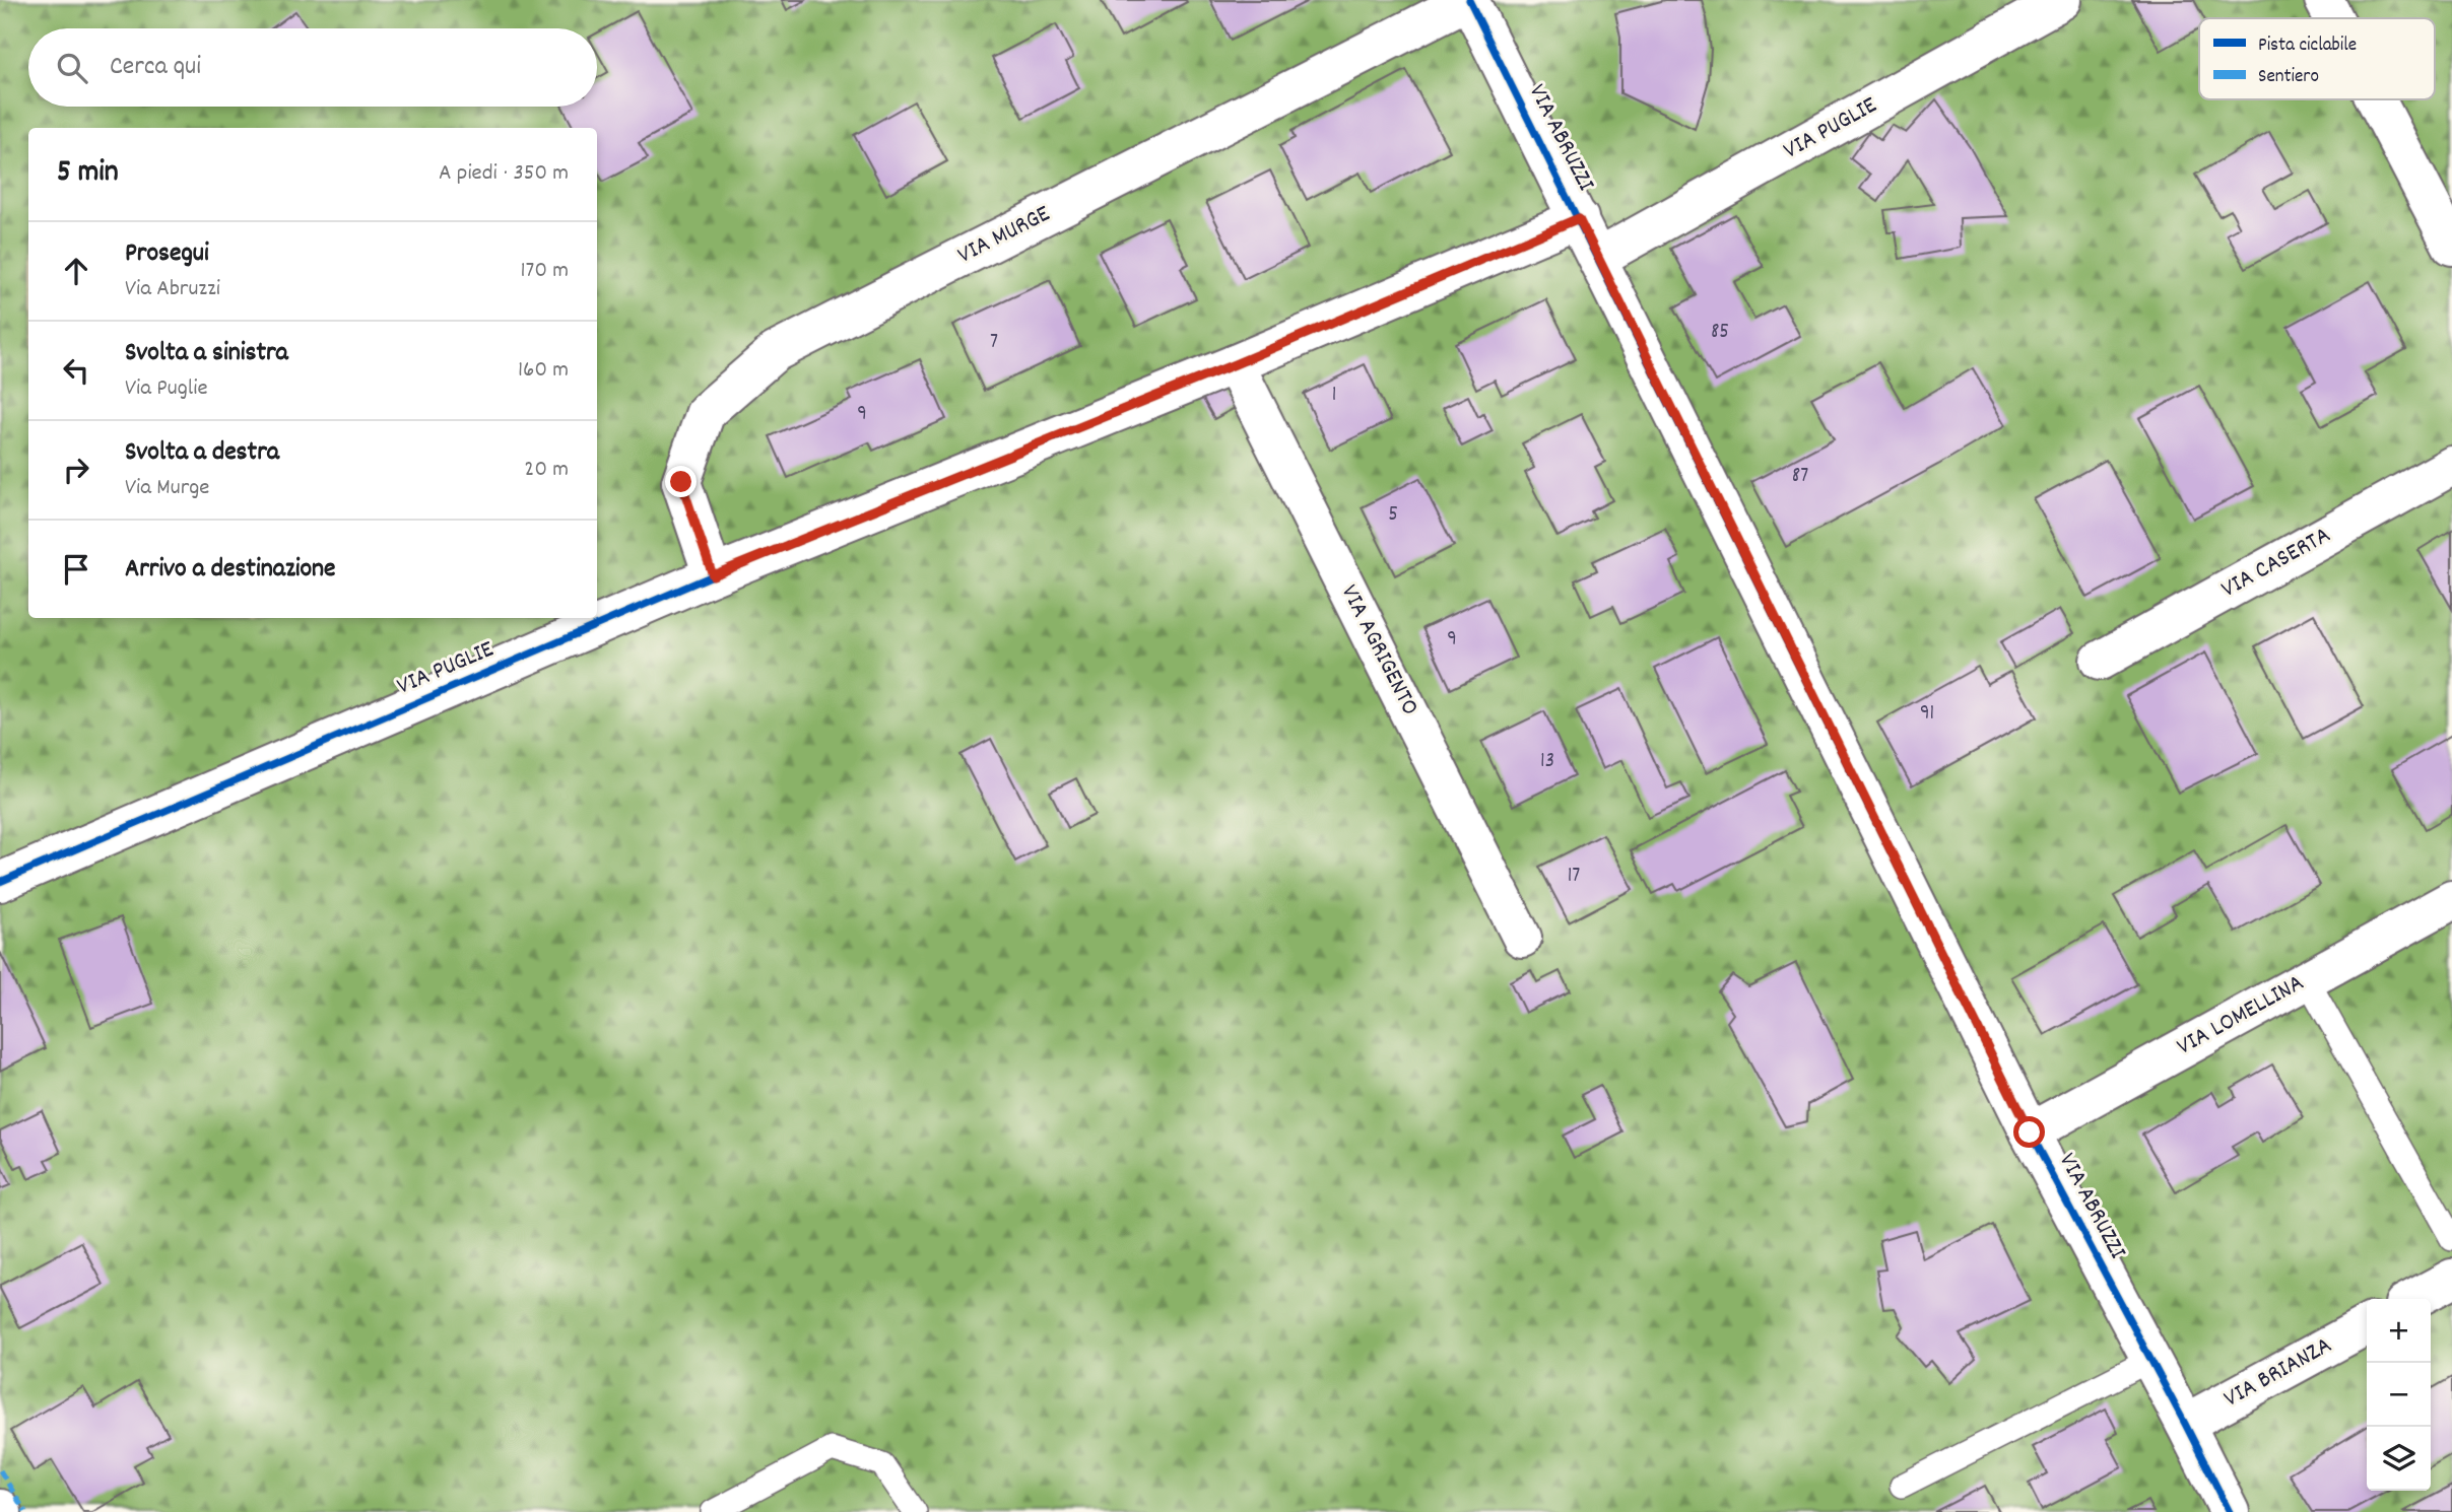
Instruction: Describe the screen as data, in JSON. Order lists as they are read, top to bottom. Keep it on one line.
{"streets":{"street":["VIA PUGLIE","VIA ABRUZZI","VIA MURGE","VIA CASERTA","VIA AGRIGENTO","VIA LOMELLINA","VIA BRIANZA"]},"crossings":[["VIA PUGLIE","VIA ABRUZZI"],["VIA PUGLIE","VIA MURGE"],["VIA PUGLIE","VIA AGRIGENTO"],["VIA ABRUZZI","VIA MURGE"],["VIA ABRUZZI","VIA LOMELLINA"],["VIA ABRUZZI","VIA BRIANZA"]],"house_numbers":["85","7","1","9","87","5","9","91","13","17"],"legend":["Pista ciclabile","Sentiero"],"page":{"search":"Cerca qui","heading":["5 min","A piedi · 350 m"],"list":[["Prosegui","Via Abruzzi","170 m"],["Svolta a sinistra","Via Puglie","160 m"],["Svolta a destra","Via Murge","20 m"],"Arrivo a destinazione"],"map_buttons":["+","−"]}}
